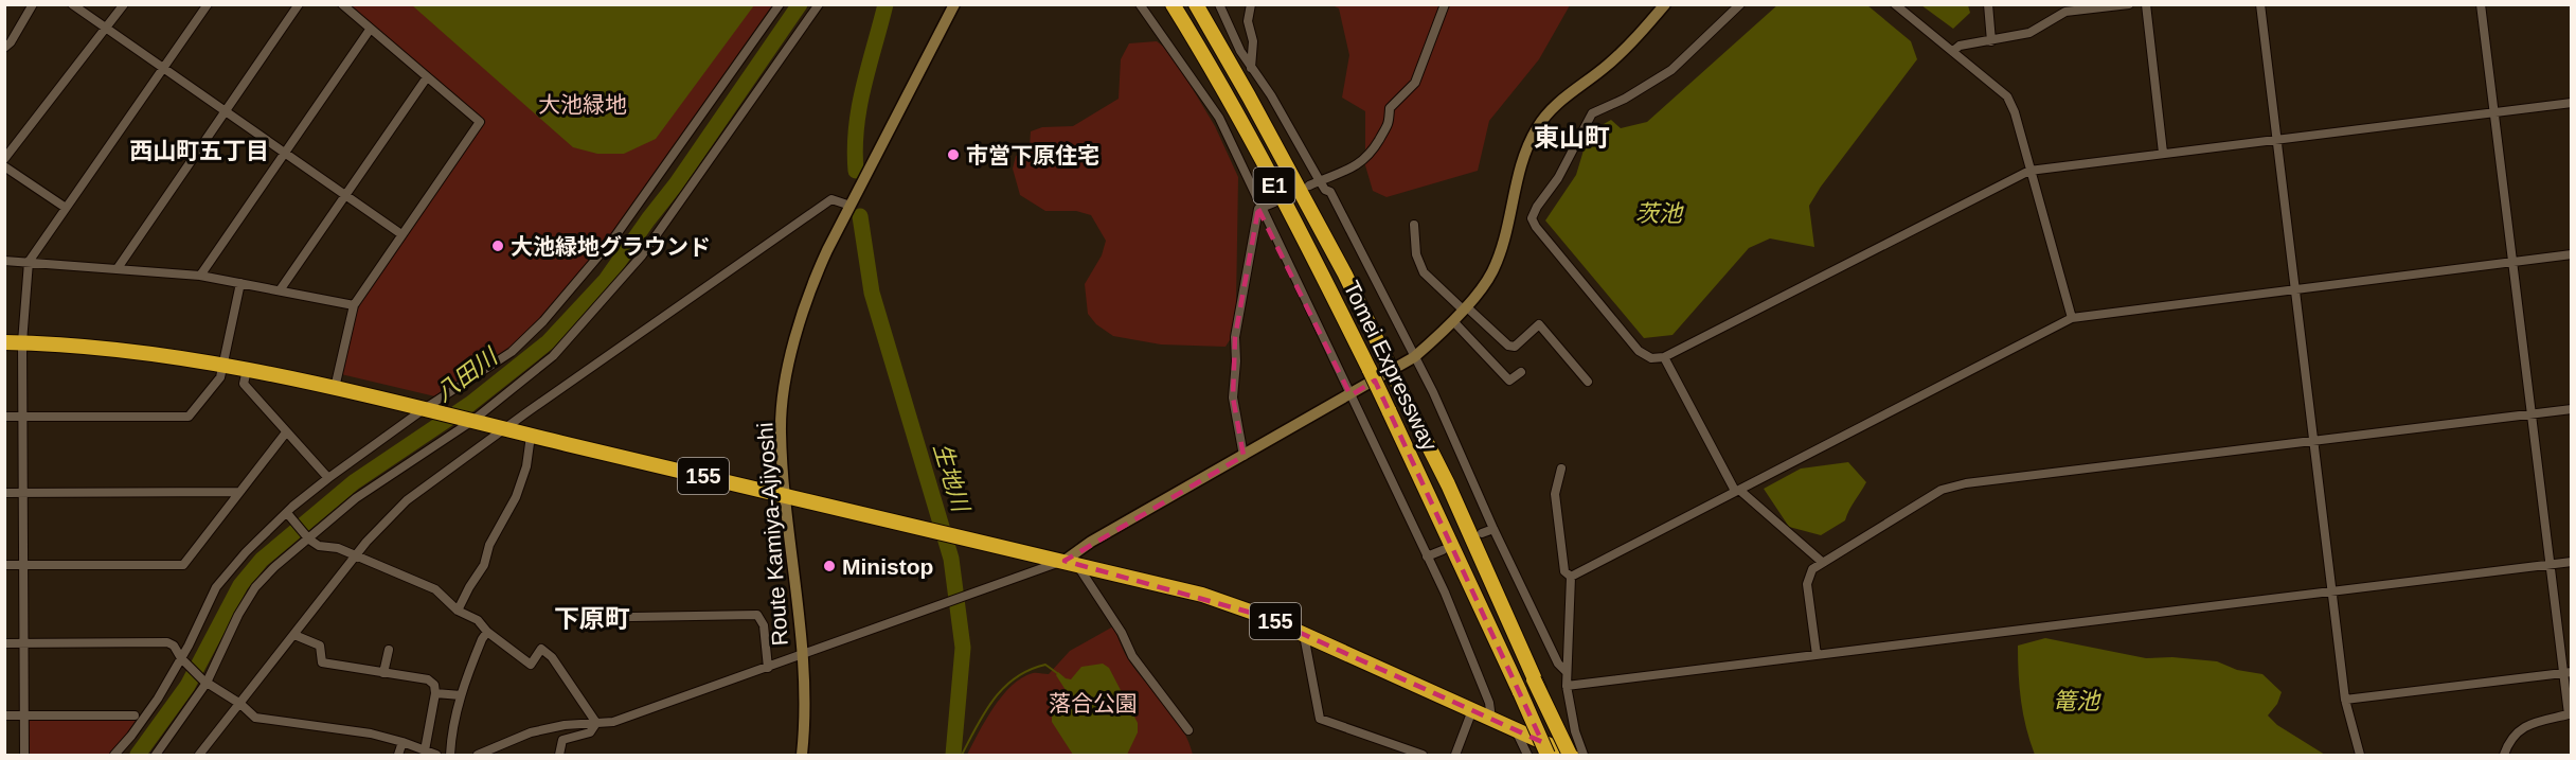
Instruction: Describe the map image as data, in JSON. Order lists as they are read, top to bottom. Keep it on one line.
{"streets":{"highway":["E1","Tomei Expressway","155"],"street":["Route Kamiya-Ajiyoshi"]},"crossings":[["Tomei Expressway","155"],["155","Route Kamiya-Ajiyoshi"]],"districts":["東山町","西山町五丁目","下原町"],"water":["茨池","八田川","生地川","篭池"],"parks":["大池緑地","落合公園"],"places":["市営下原住宅","大池緑地グラウンド","Ministop"]}
